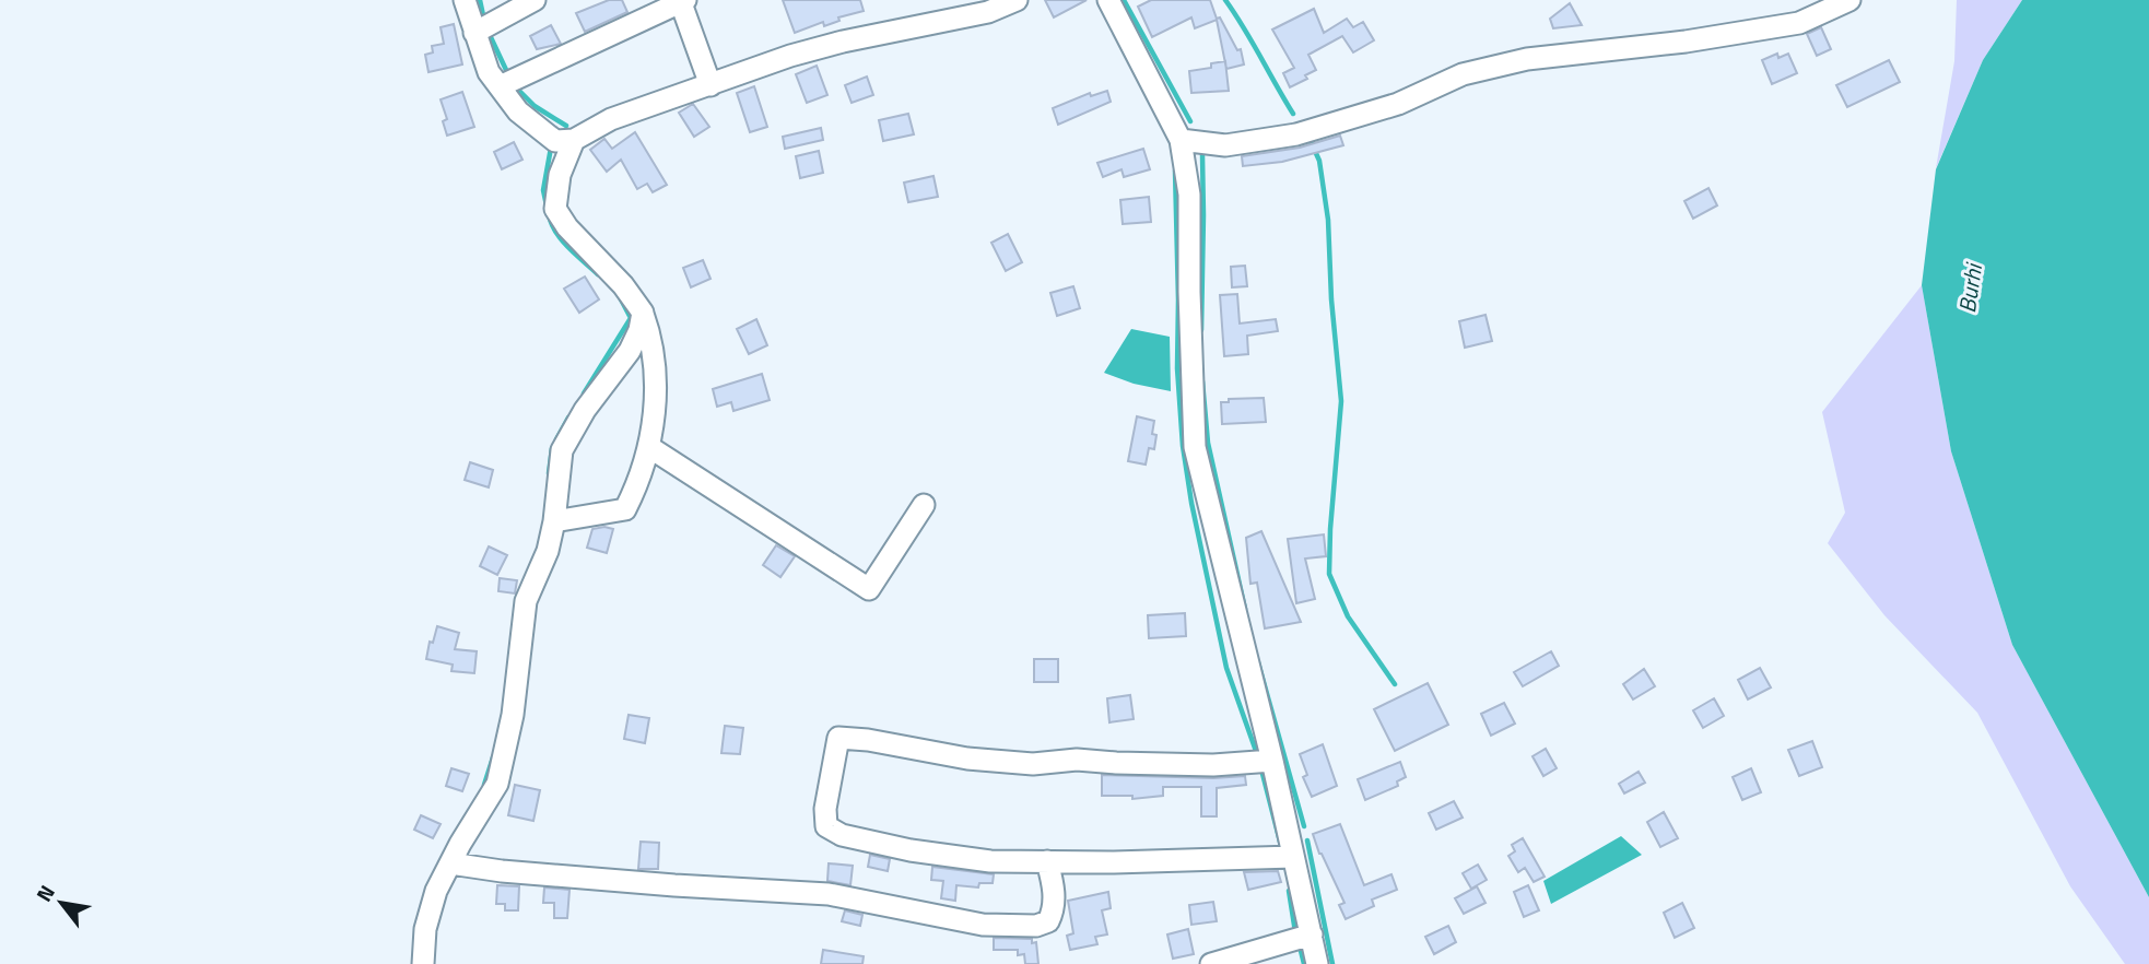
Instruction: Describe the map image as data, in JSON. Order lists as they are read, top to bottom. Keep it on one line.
{"water":["Burhi"],"north":"top left"}
